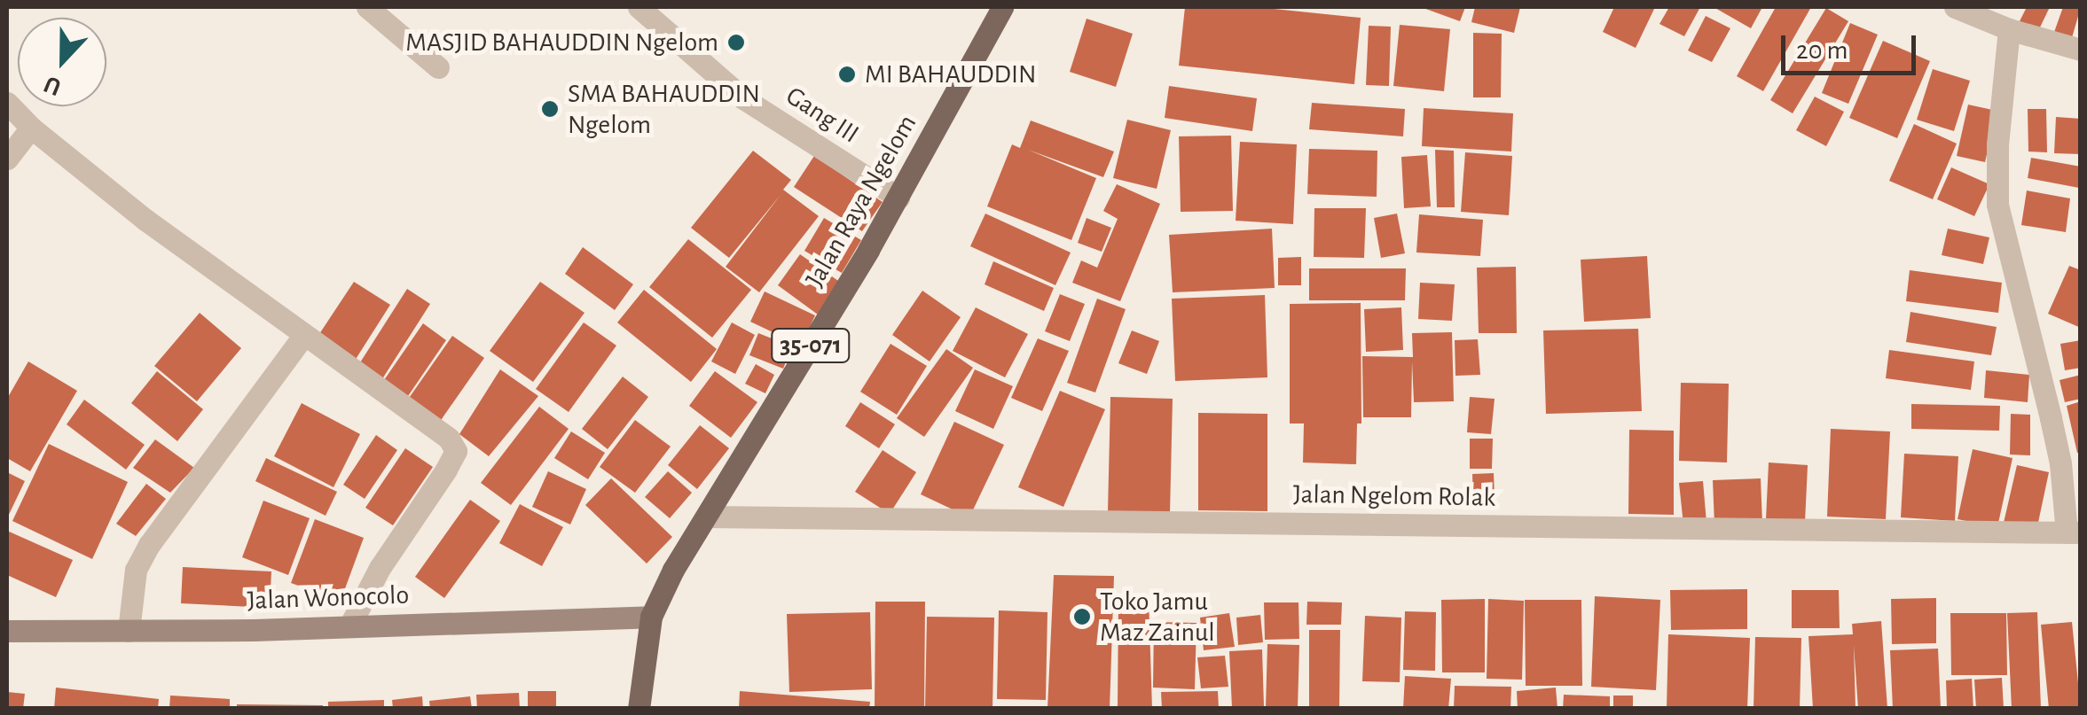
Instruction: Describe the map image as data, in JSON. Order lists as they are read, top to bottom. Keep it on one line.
{"streets":{"main road":["Jalan Raya Ngelom","35-071","Jalan Wonocolo"],"street":["Gang III","Jalan Ngelom Rolak"]},"crossings":[["Gang III","Jalan Raya Ngelom"],["Jalan Raya Ngelom","Jalan Ngelom Rolak"],["Jalan Raya Ngelom","Jalan Wonocolo"]],"places":["MASJID BAHAUDDIN Ngelom","MI BAHAUDDIN","SMA BAHAUDDIN Ngelom","Toko Jamu Maz Zainul"],"scale_bar":"20 m","north":"bottom"}
